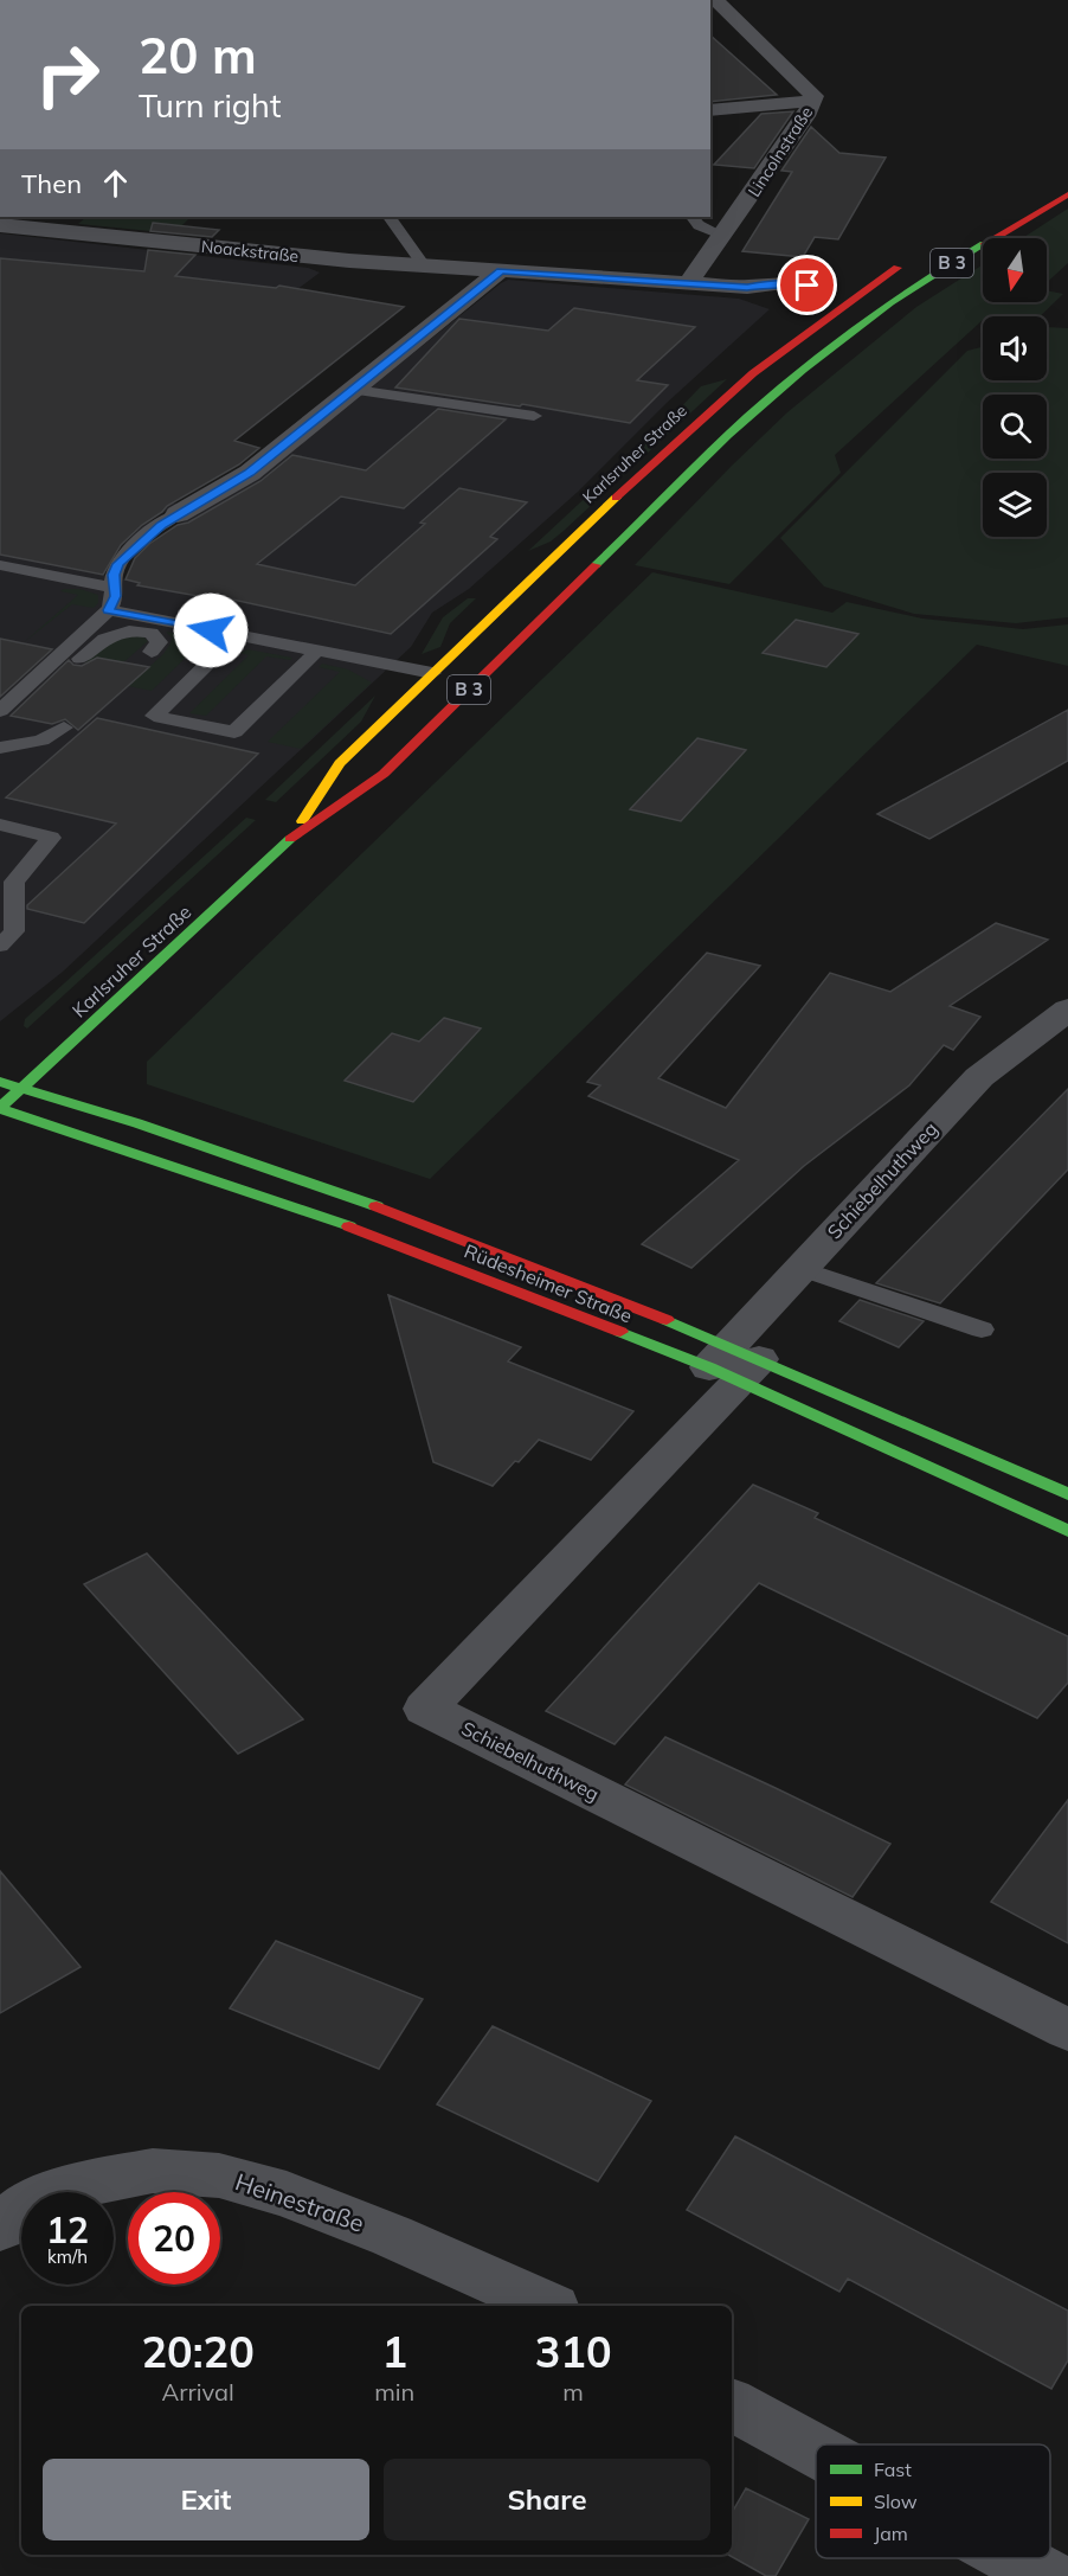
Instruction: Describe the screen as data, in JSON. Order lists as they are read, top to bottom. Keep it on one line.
{"streets":{"main road":["B 3","Karlsruher Straße","Rüdesheimer Straße"],"street":["Lincolnstraße","Noackstraße","Schiebelhuthweg","Heinestraße"]},"crossings":[["Lincolnstraße","Noackstraße"],["Karlsruher Straße","Rüdesheimer Straße"],["Schiebelhuthweg","Rüdesheimer Straße"]],"legend":["Fast","Slow","Jam"],"north":"bottom","page":{"turn":["20 m","Turn right"],"then":"Then","speed":"12 km/h","limit":"20","eta":["20:20","Arrival","1","min","310","m"],"buttons":["Exit","Share"]}}
